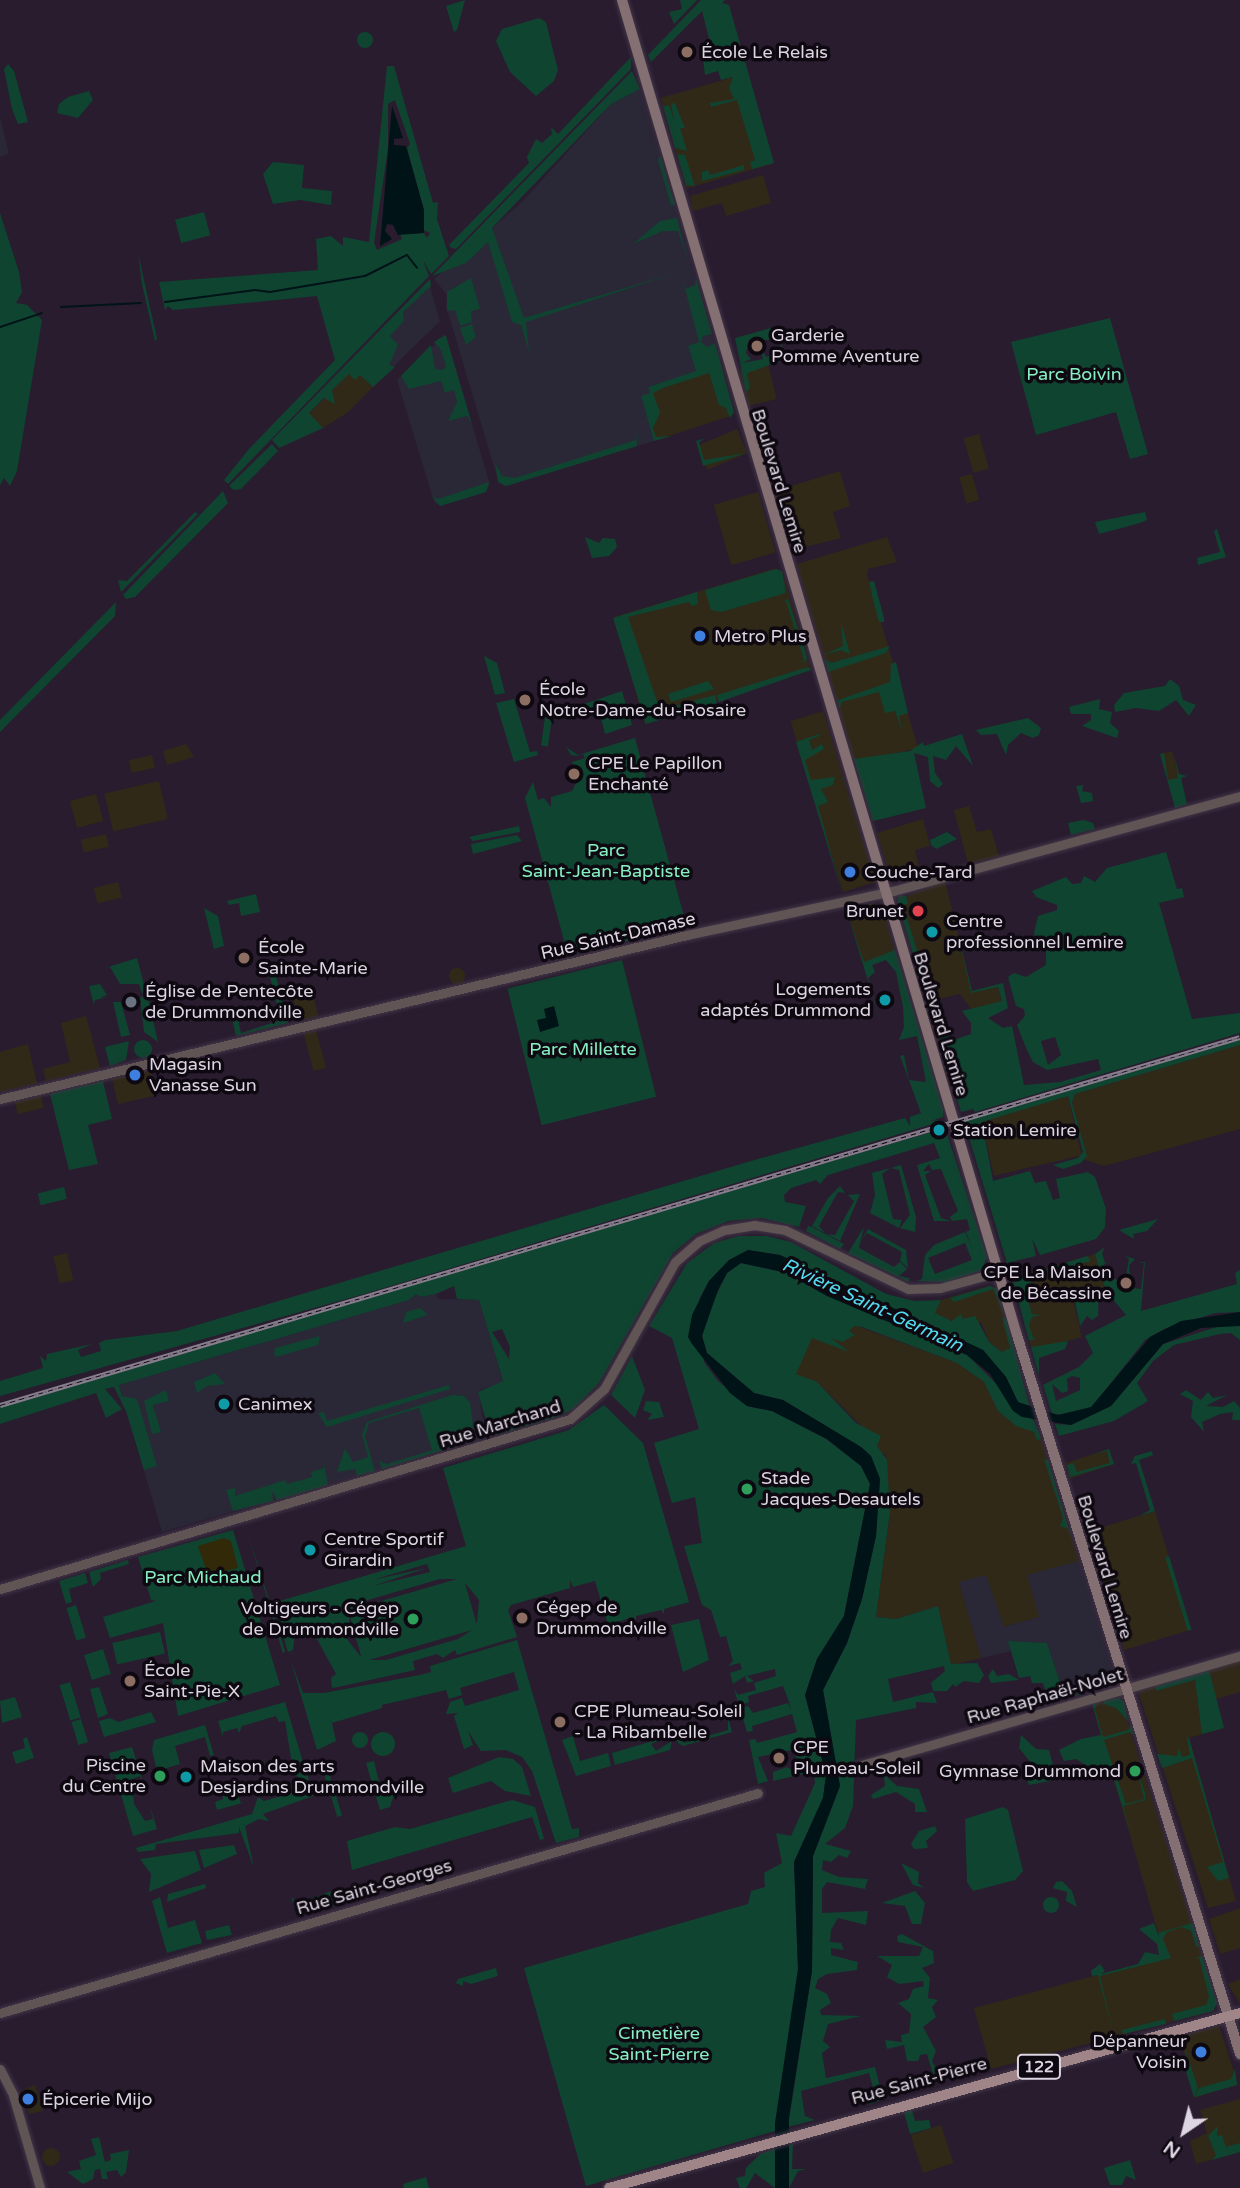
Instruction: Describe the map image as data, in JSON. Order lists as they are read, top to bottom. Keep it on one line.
{"streets":{"main road":["Boulevard Lemire","122","Rue Saint-Pierre"],"street":["Rue Saint-Damase","Rue Marchand","Rue Raphaël-Nolet","Rue Saint-Georges"]},"crossings":[["Boulevard Lemire","Rue Saint-Damase"],["Boulevard Lemire","Rue Marchand"],["Boulevard Lemire","Rue Raphaël-Nolet"],["Boulevard Lemire","Rue Saint-Pierre"]],"water":["Rivière Saint-Germain"],"parks":["Parc Boivin","Parc Saint-Jean-Baptiste","Parc Millette","Parc Michaud","Cimetière Saint-Pierre"],"places":["École Le Relais","Garderie Pomme Aventure","Metro Plus","École Notre-Dame-du-Rosaire","CPE Le Papillon Enchanté","Couche-Tard","Brunet","Centre professionnel Lemire","École Sainte-Marie","Logements adaptés Drummond","Église de Pentecôte de Drummondville","Magasin Vanasse Sun","Station Lemire","CPE La Maison de Bécassine","Canimex","Stade Jacques-Desautels","Centre Sportif Girardin","Cégep de Drummondville","Voltigeurs - Cégep de Drummondville","École Saint-Pie-X","CPE Plumeau-Soleil - La Ribambelle","CPE Plumeau-Soleil","Gymnase Drummond","Piscine du Centre","Maison des arts Desjardins Drummondville","Dépanneur Voisin","Épicerie Mijo"],"north":"bottom left"}
